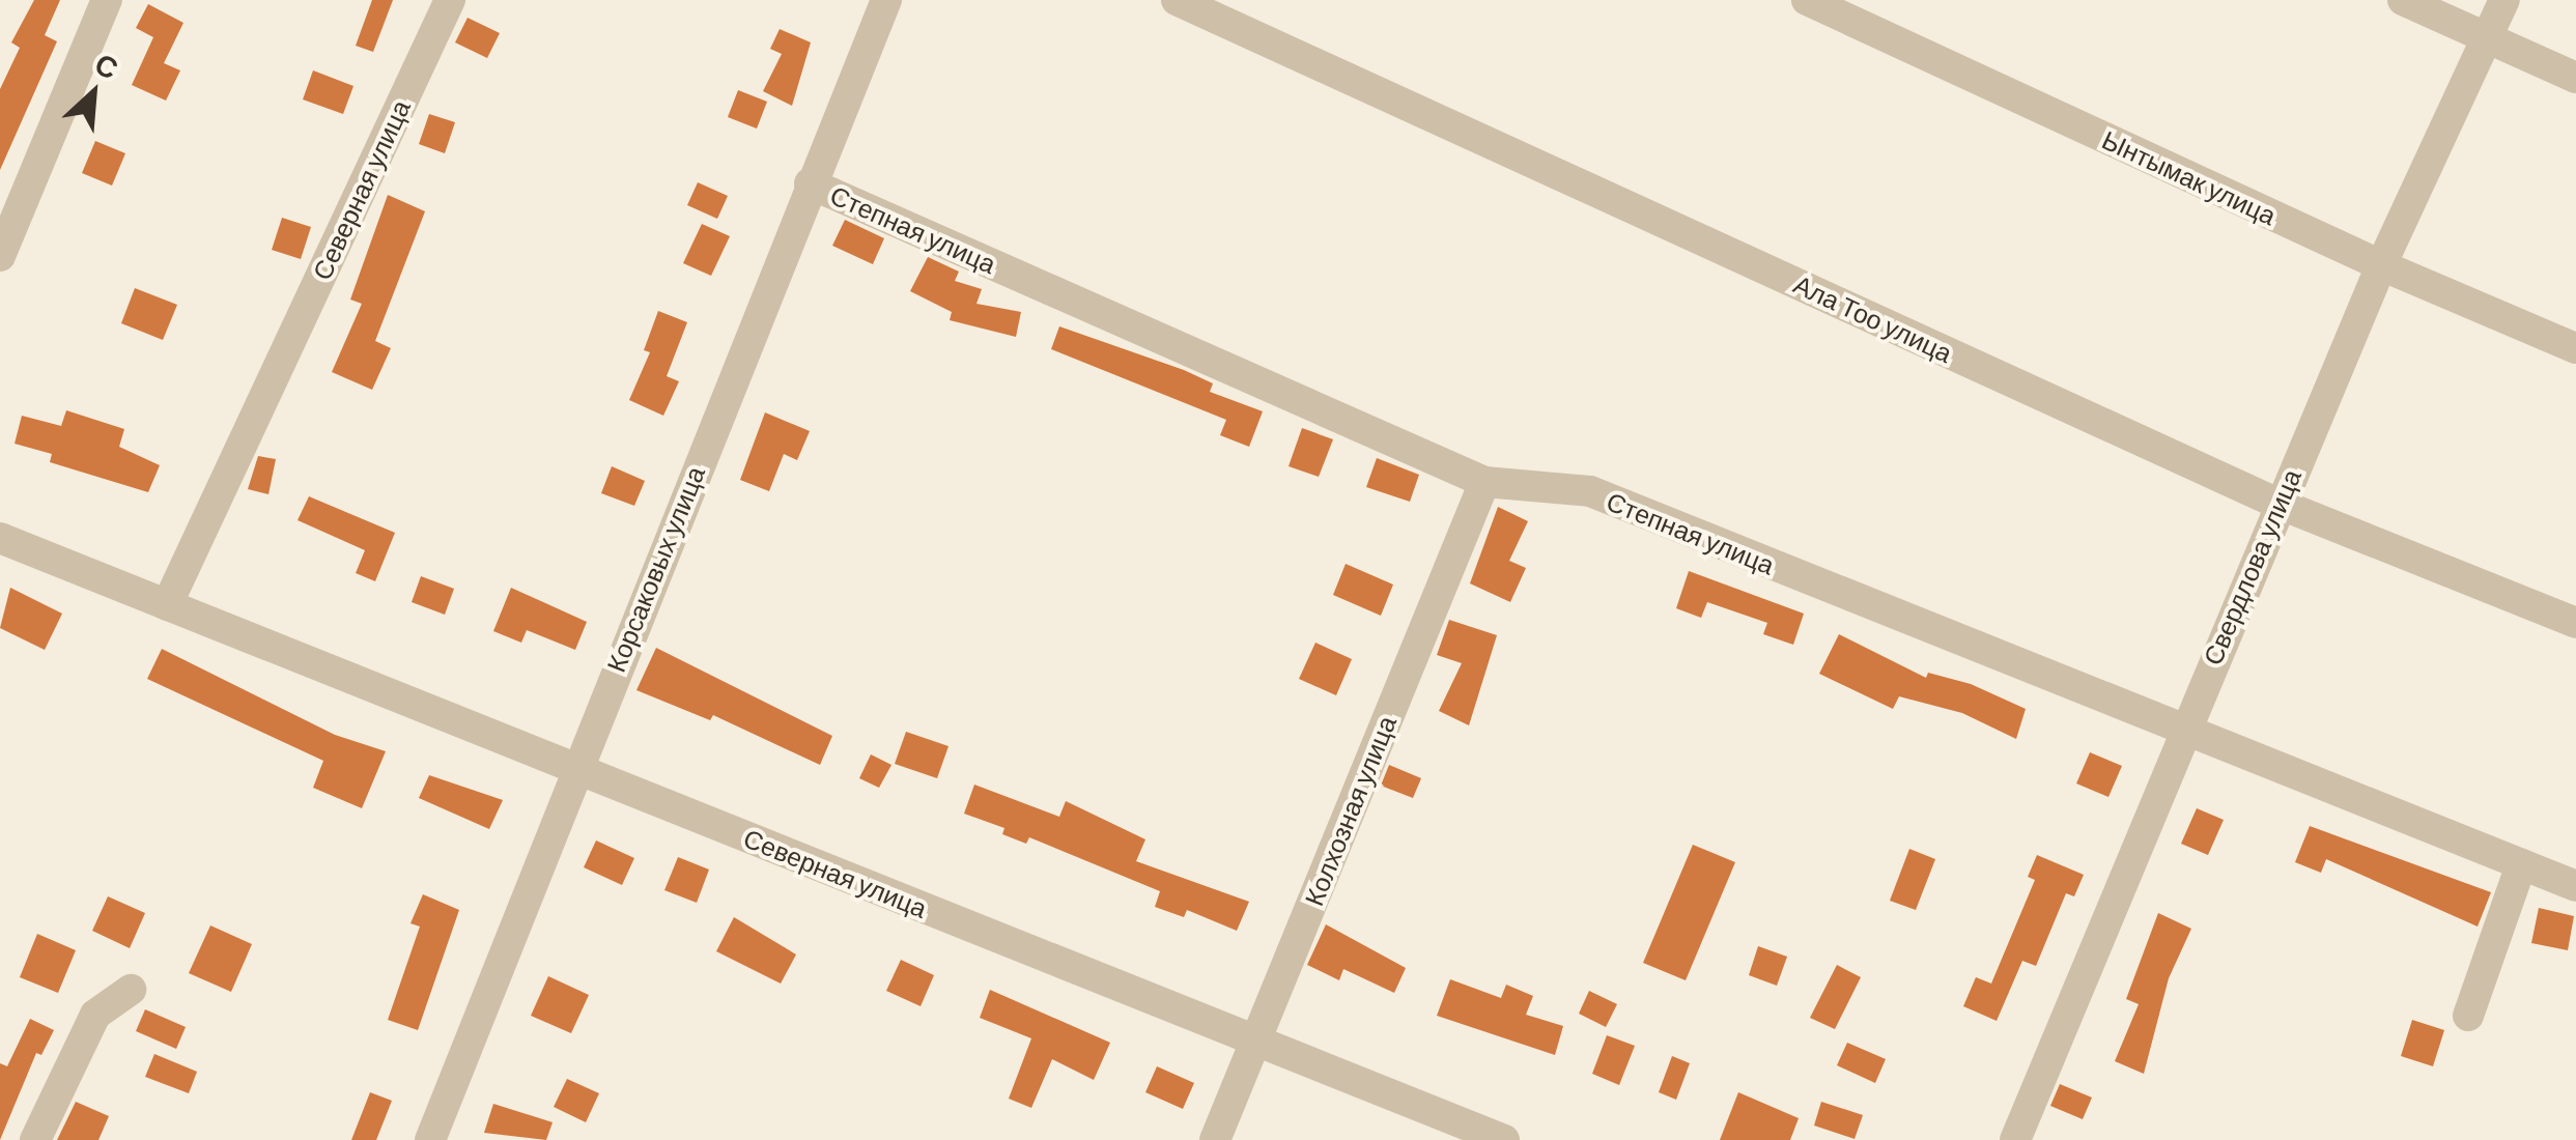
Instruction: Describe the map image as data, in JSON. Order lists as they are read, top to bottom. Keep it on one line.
{"streets":{"street":["Ынтымак улица","Северная улица","Степная улица","Ала Тоо улица","Свердлова улица","Корсаковых улица","Колхозная улица"]},"crossings":[["Ынтымак улица","Свердлова улица"],["Северная улица","Корсаковых улица"],["Северная улица","Колхозная улица"],["Степная улица","Свердлова улица"],["Степная улица","Корсаковых улица"],["Степная улица","Колхозная улица"],["Ала Тоо улица","Свердлова улица"]],"north":"top right"}
